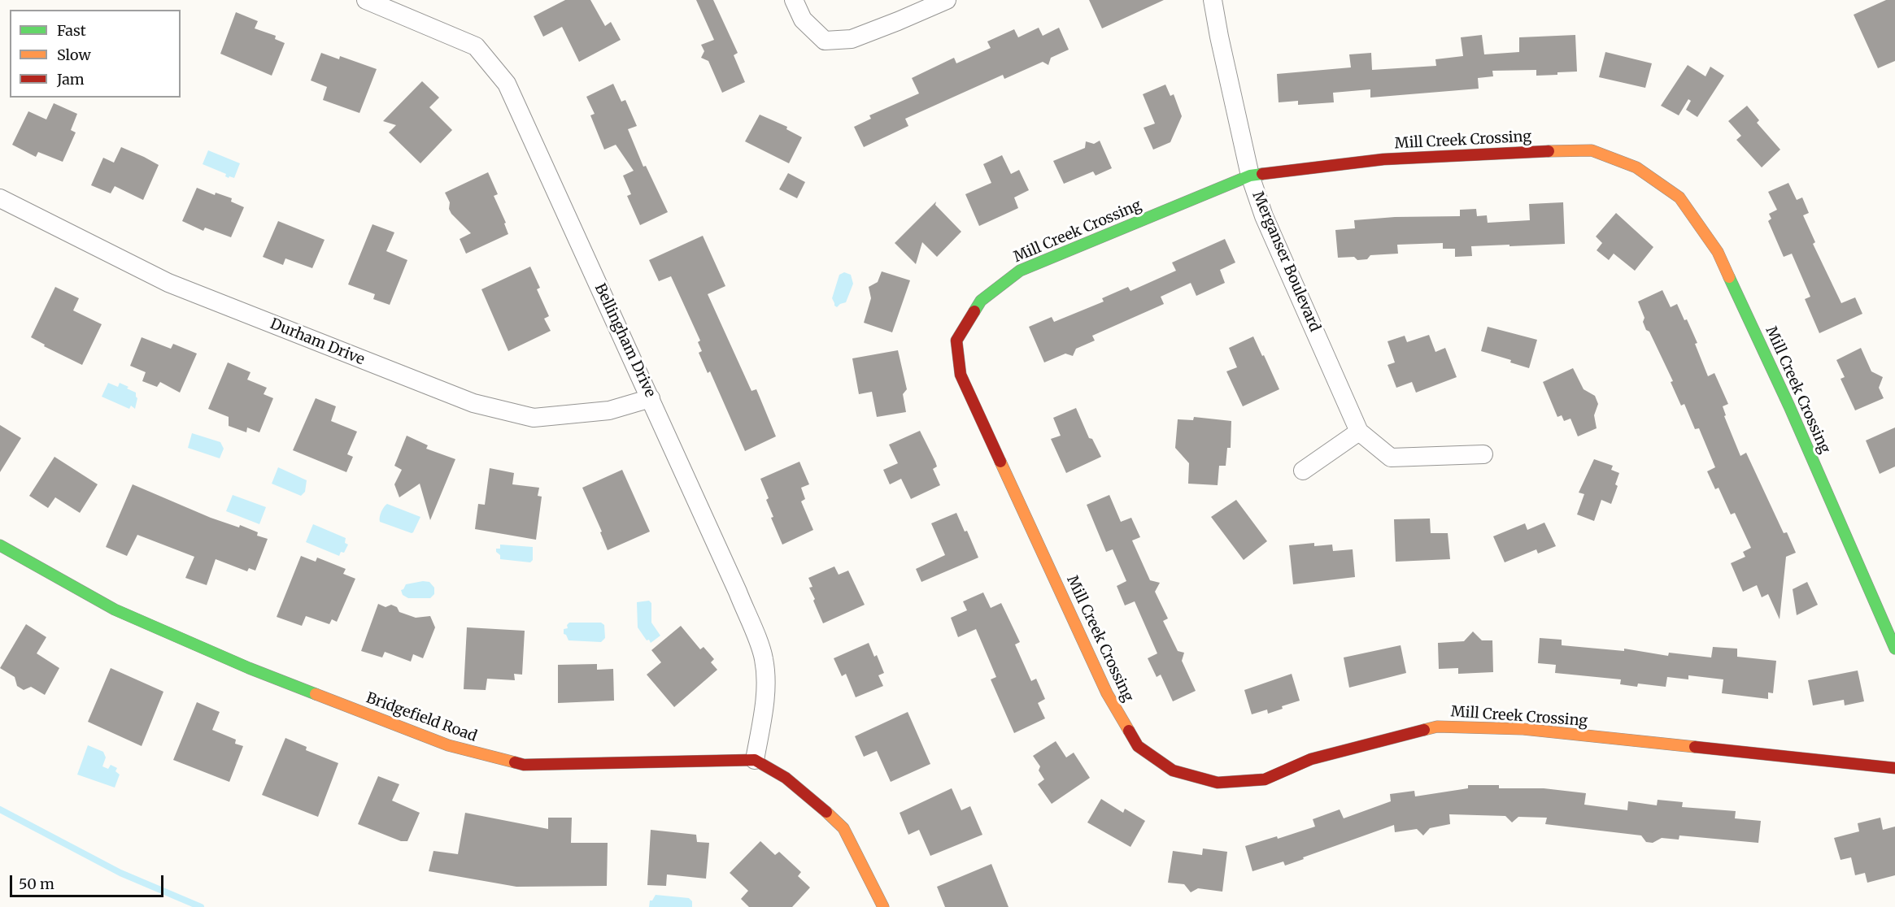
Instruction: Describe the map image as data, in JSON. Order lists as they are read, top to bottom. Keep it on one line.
{"streets":{"street":["Mill Creek Crossing","Merganser Boulevard","Bellingham Drive","Durham Drive","Bridgefield Road"]},"crossings":[["Mill Creek Crossing","Merganser Boulevard"],["Bellingham Drive","Durham Drive"],["Bellingham Drive","Bridgefield Road"]],"legend":["Fast","Slow","Jam"],"scale_bar":"50 m"}
